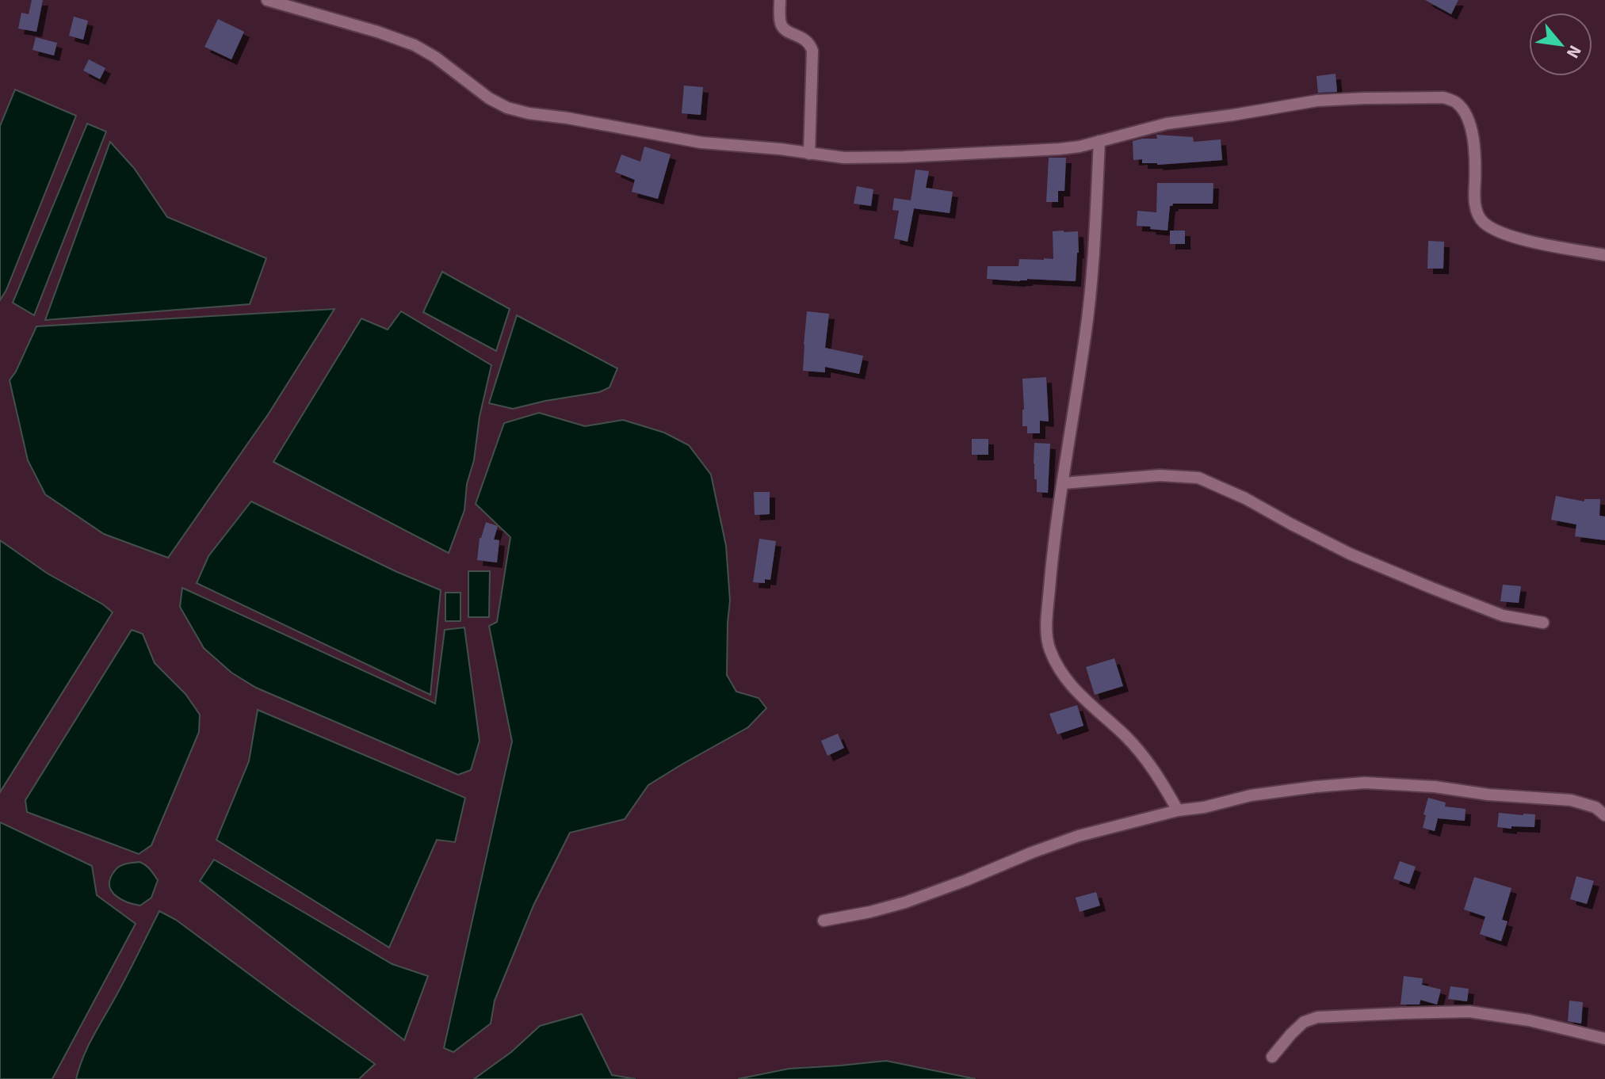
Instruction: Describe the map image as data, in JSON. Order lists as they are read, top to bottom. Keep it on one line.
{"north":"bottom right"}
